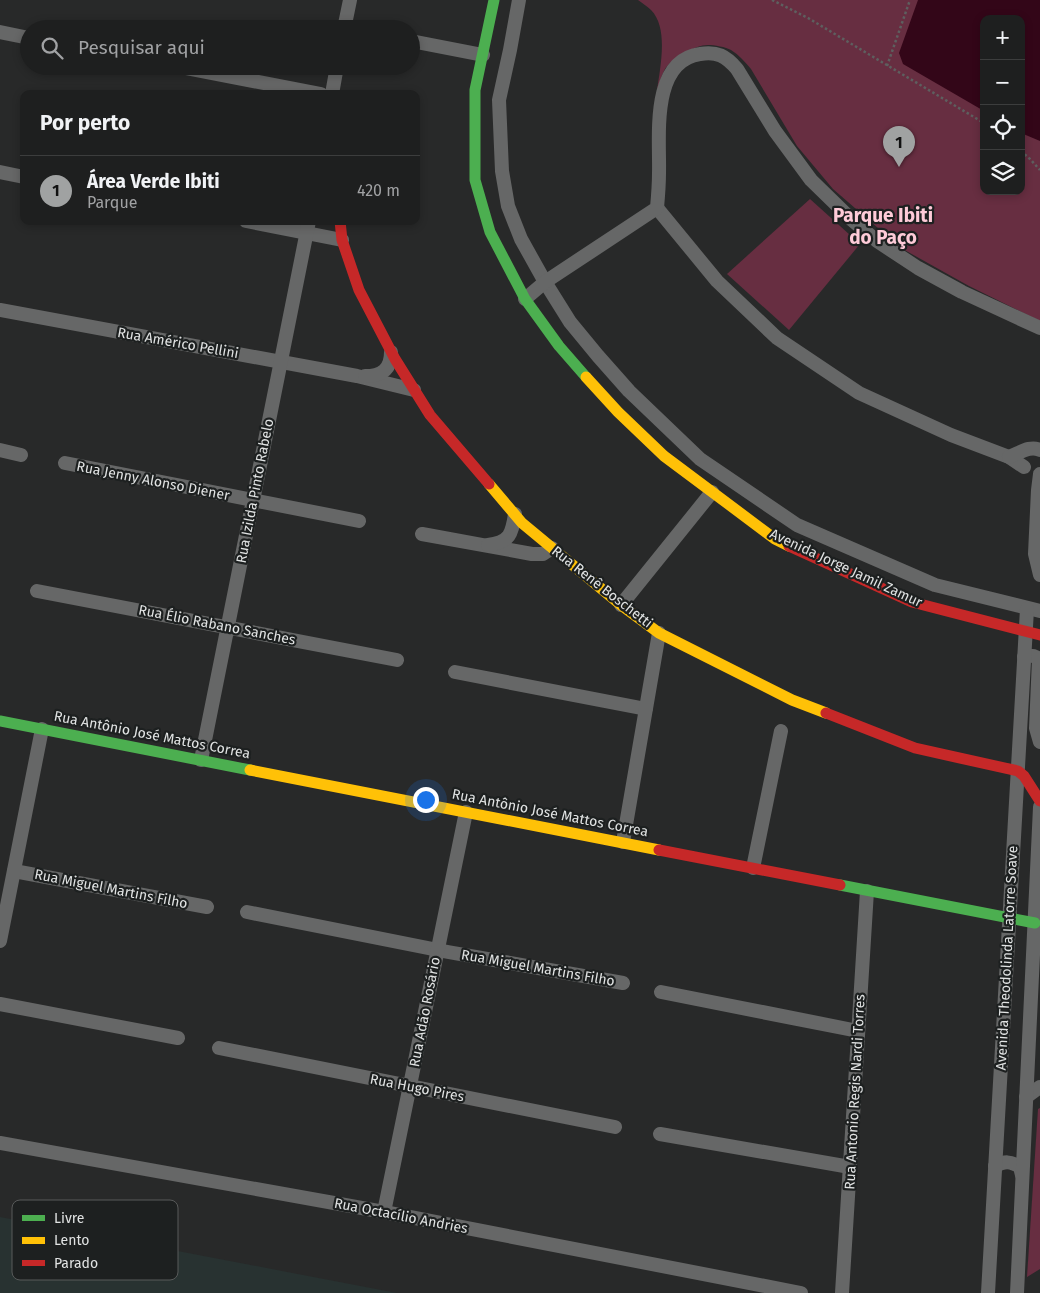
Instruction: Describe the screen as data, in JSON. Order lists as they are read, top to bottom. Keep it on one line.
{"streets":{"street":["Rua Américo Pellini","Rua Jenny Alonso Diener","Rua Izilda Pinto Rabelo","Avenida Jorge Jamil Zamur","Rua Renê Boschetti","Rua Élio Rabano Sanches","Rua Antônio José Mattos Correa","Rua Miguel Martins Filho","Avenida Theodolinda Latorre Soave","Rua Adão Rosário","Rua Hugo Pires","Rua Antonio Regis Nardi Torres","Rua Octacílio Andries"]},"crossings":[["Rua Américo Pellini","Rua Izilda Pinto Rabelo"],["Rua Américo Pellini","Rua Renê Boschetti"],["Rua Jenny Alonso Diener","Rua Izilda Pinto Rabelo"],["Rua Izilda Pinto Rabelo","Rua Élio Rabano Sanches"],["Rua Izilda Pinto Rabelo","Rua Antônio José Mattos Correa"],["Avenida Jorge Jamil Zamur","Avenida Theodolinda Latorre Soave"],["Rua Renê Boschetti","Avenida Theodolinda Latorre Soave"],["Rua Antônio José Mattos Correa","Avenida Theodolinda Latorre Soave"],["Rua Antônio José Mattos Correa","Rua Adão Rosário"],["Rua Antônio José Mattos Correa","Rua Antonio Regis Nardi Torres"],["Rua Miguel Martins Filho","Rua Adão Rosário"],["Rua Adão Rosário","Rua Hugo Pires"],["Rua Adão Rosário","Rua Octacílio Andries"]],"districts":["Parque Ibiti do Paço"],"legend":["Livre","Lento","Parado"],"page":{"map_buttons":["+","−"],"search":"Pesquisar aqui","heading":"Por perto","pins":"1","list":[{"mark":"1","name":"Área Verde Ibiti","note":"Parque","value":"420 m"}]}}
